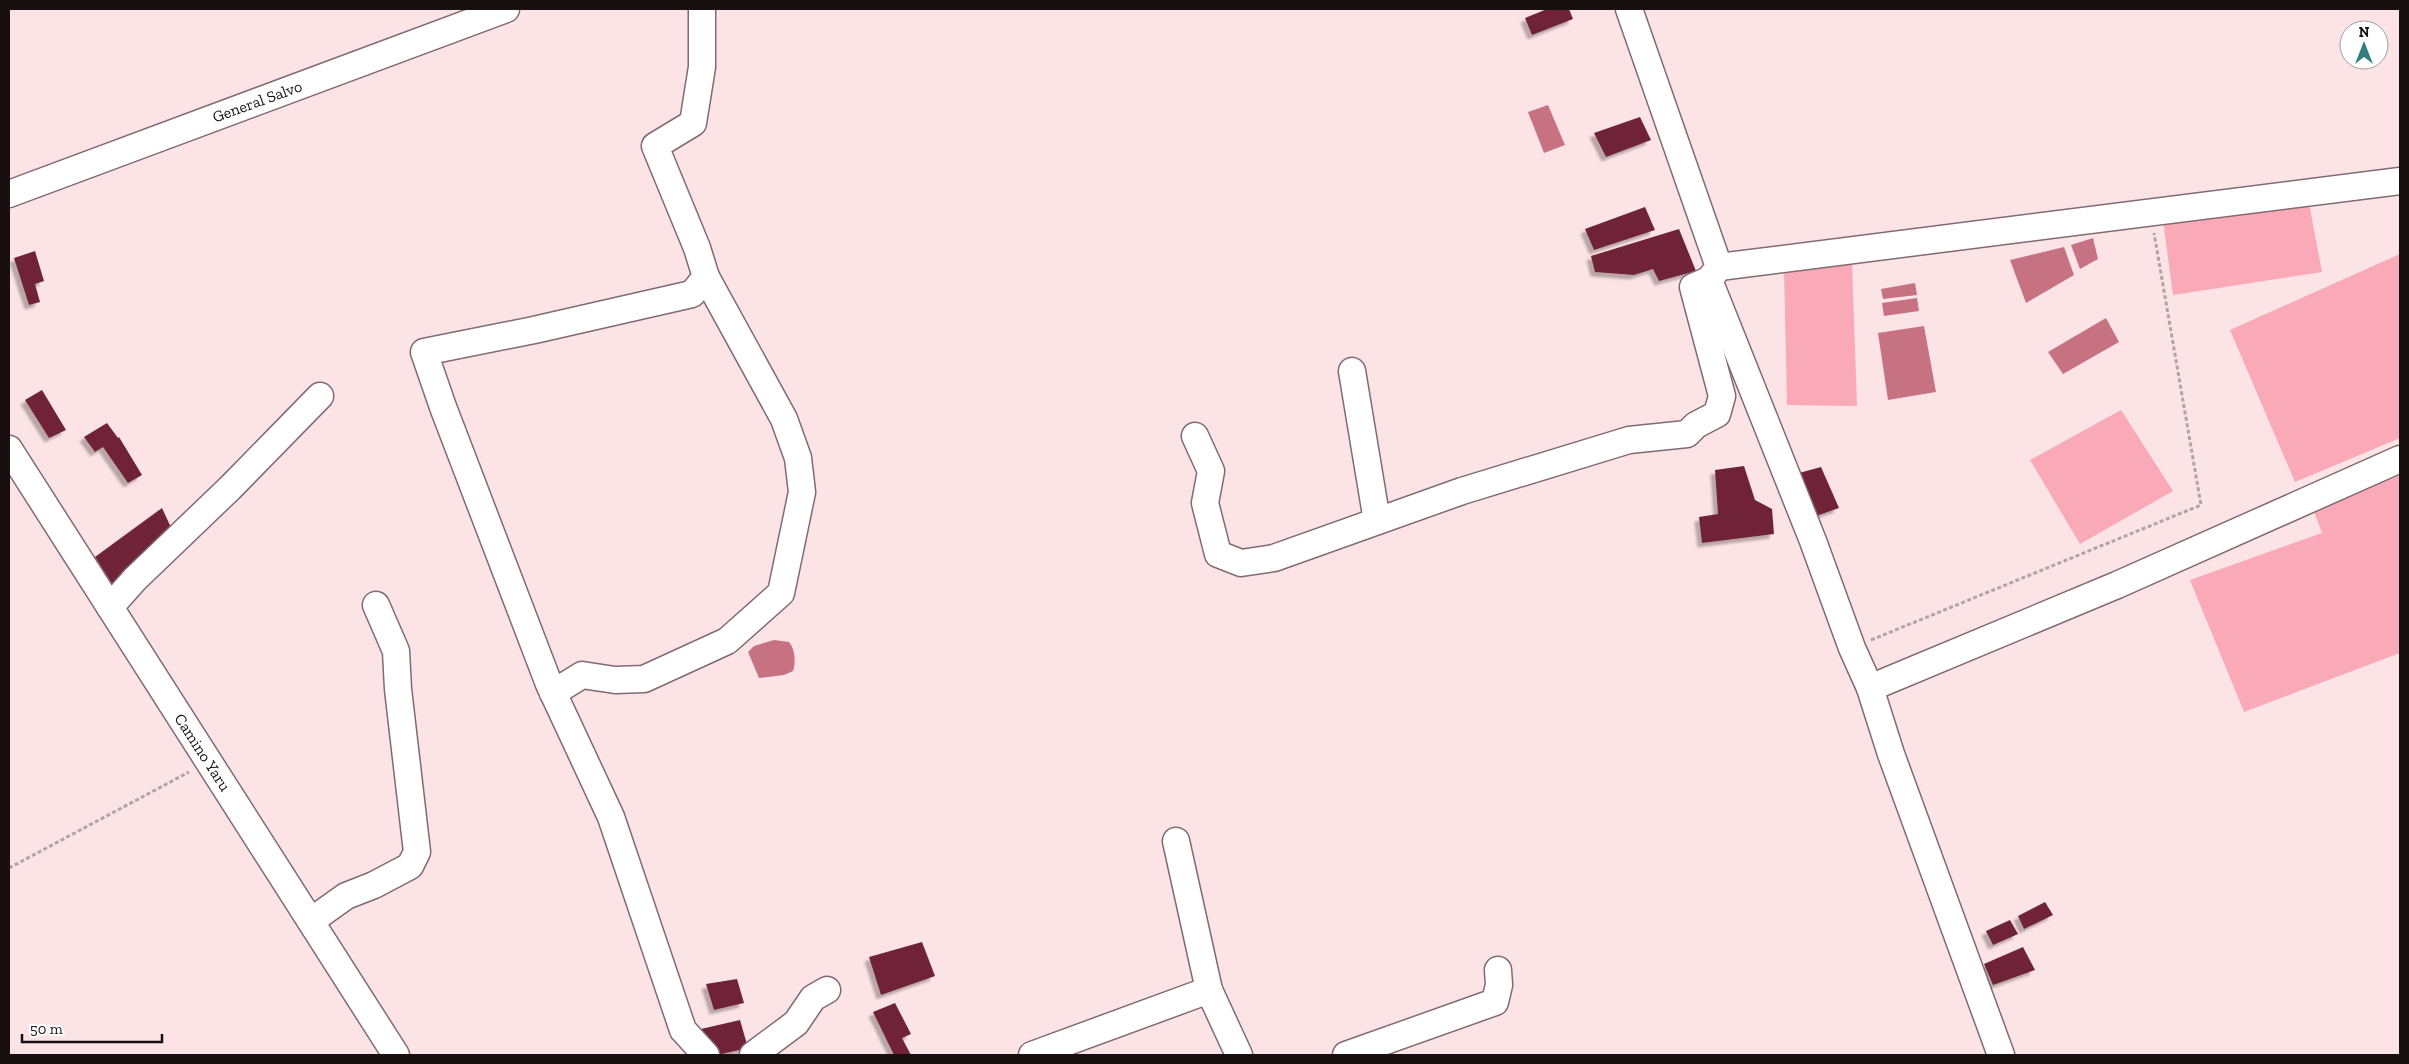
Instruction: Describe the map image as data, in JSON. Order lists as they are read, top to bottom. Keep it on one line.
{"streets":{"street":["General Salvo","Camino Yaru"]},"scale_bar":"50 m","north":"top"}
